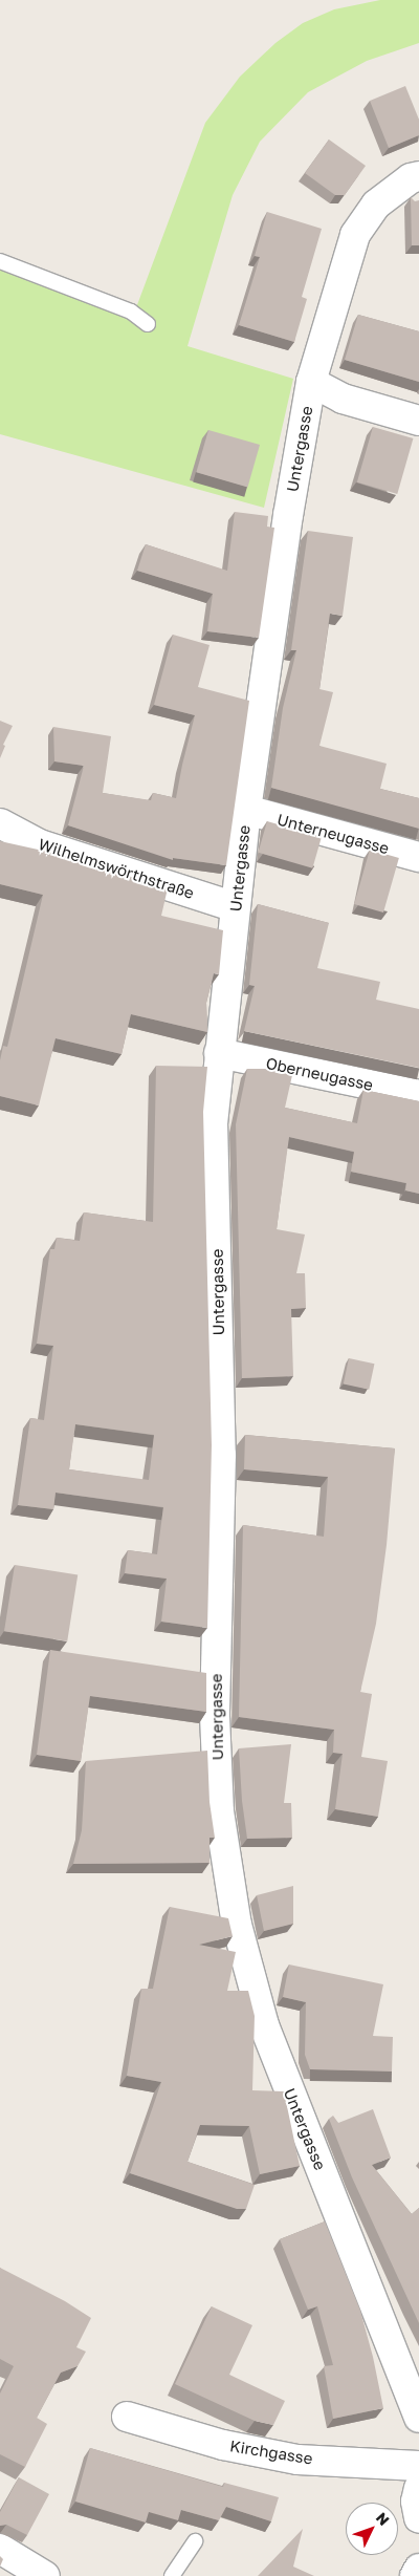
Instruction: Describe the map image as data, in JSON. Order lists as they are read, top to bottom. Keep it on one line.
{"streets":{"street":["Untergasse","Unterneugasse","Wilhelmswörthstraße","Oberneugasse","Kirchgasse"]},"crossings":[["Untergasse","Unterneugasse"],["Untergasse","Wilhelmswörthstraße"],["Untergasse","Oberneugasse"]],"north":"top right"}
